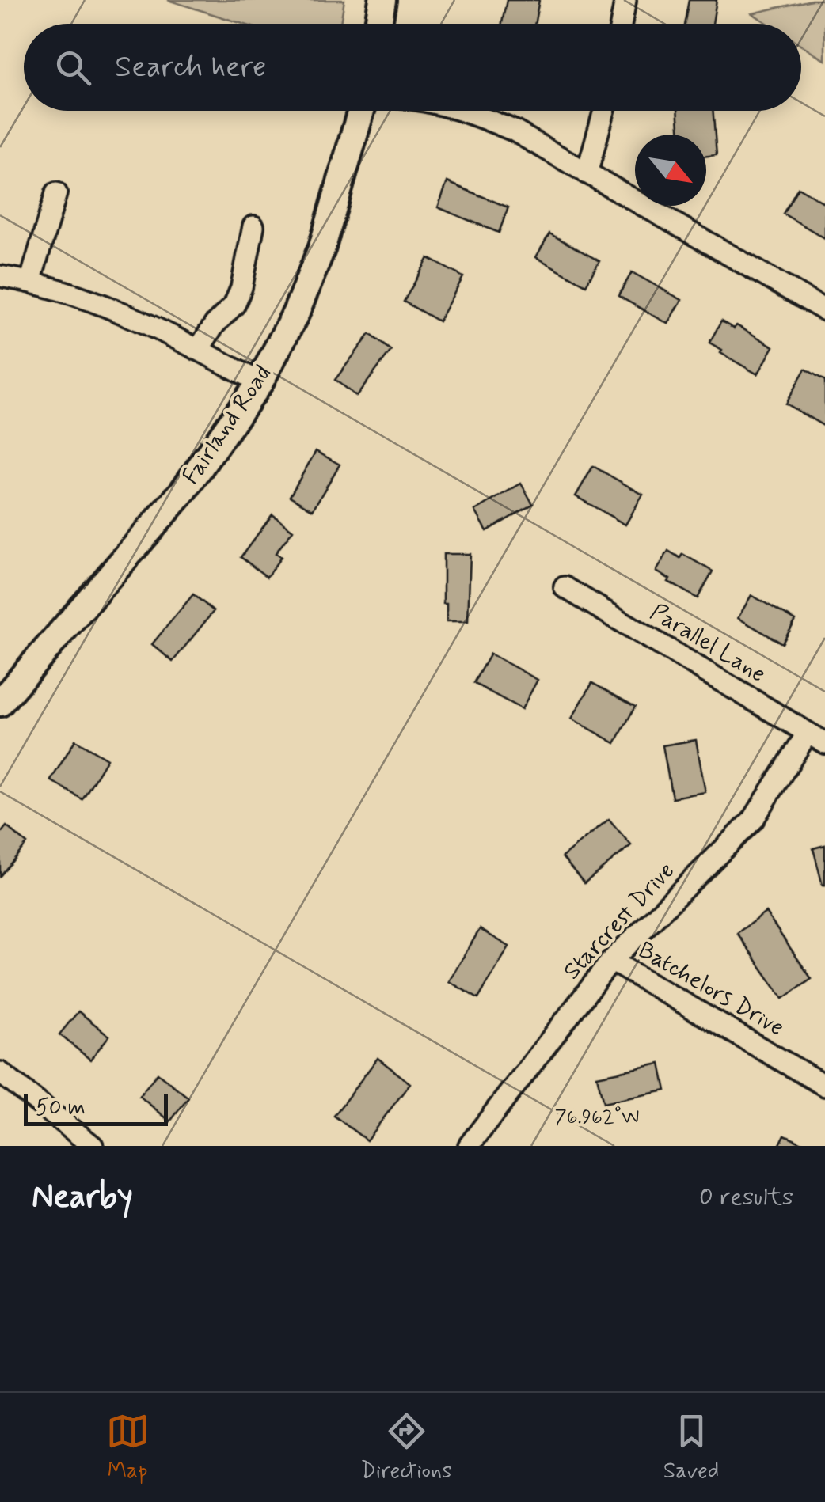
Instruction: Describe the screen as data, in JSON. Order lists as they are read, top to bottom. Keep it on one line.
{"streets":{"main road":["Fairland Road"],"street":["Parallel Lane","Starcrest Drive","Batchelors Drive"]},"crossings":[["Parallel Lane","Starcrest Drive"],["Starcrest Drive","Batchelors Drive"]],"scale_bar":"50 m","north":"bottom right","page":{"search":"Search here","scale":"50 m","heading":["Nearby","0 results"],"nav":["Map","Directions","Saved"]},"coordinates":["76.962°W"]}
